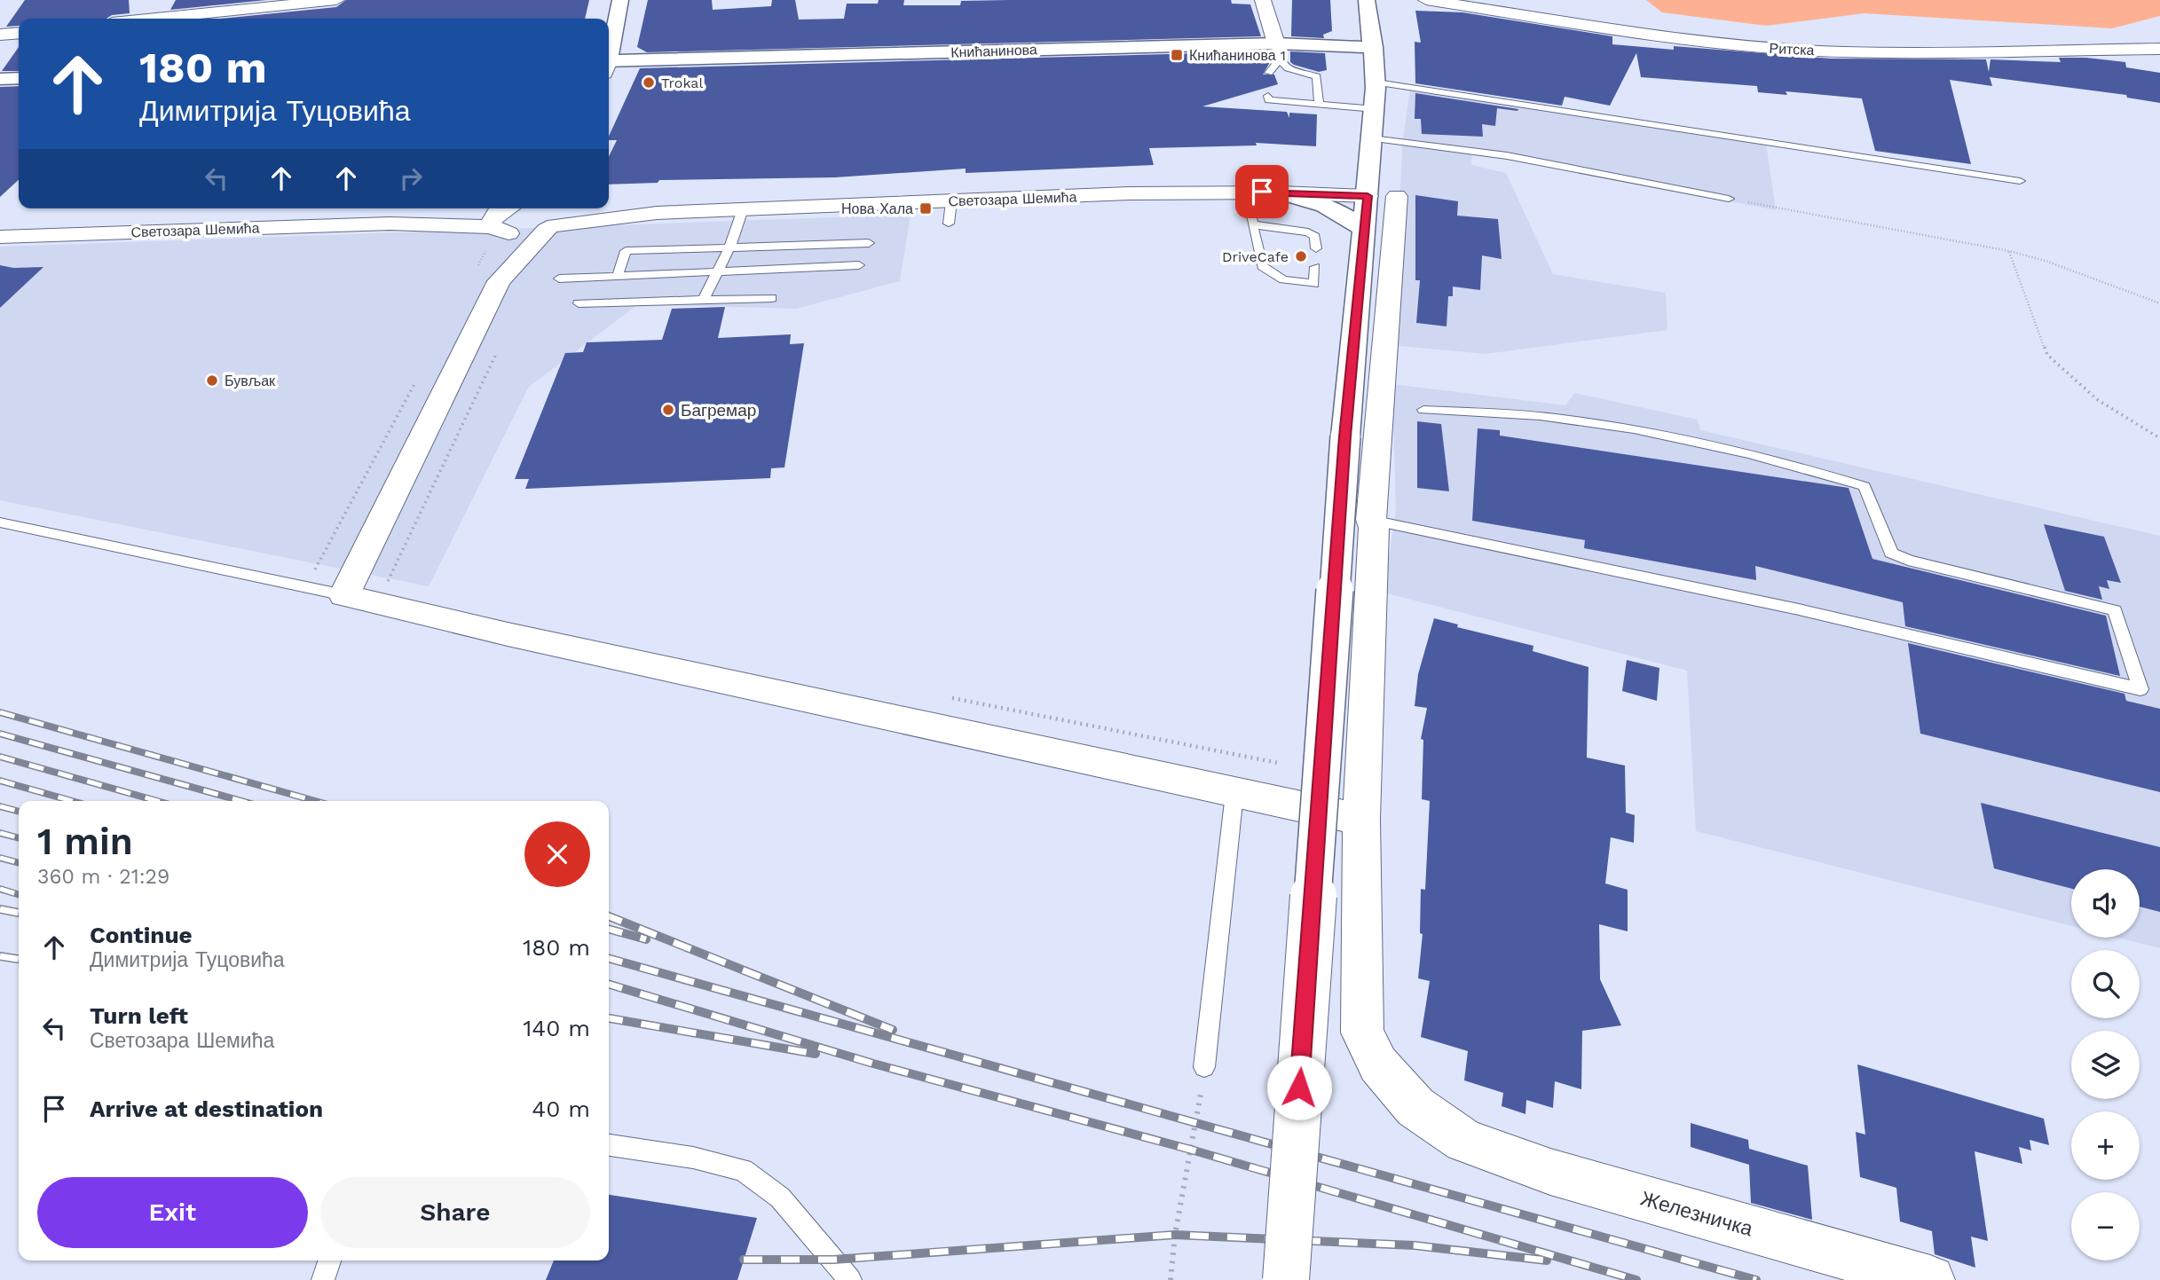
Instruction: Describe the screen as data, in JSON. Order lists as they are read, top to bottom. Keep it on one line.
{"streets":{"main road":["Книћанинова"],"street":["Ритска","Светозара Шемића","Железничка"]},"crossings":[["Светозара Шемића","Железничка"]],"places":{"transit":["Книћанинова 1","Нова Хала"],"other":["Trokal","DriveCafe","Бувљак","Багремар"]},"page":{"turn":["180 m","Димитрија Туцовића"],"heading":["1 min","360 m · 21:29"],"map_buttons":["+","−"],"list":[{"name":"Continue","note":"Димитрија Туцовића","value":"180 m"},{"name":"Turn left","note":"Светозара Шемића","value":"140 m"},{"name":"Arrive at destination","value":"40 m"}],"buttons":["Exit","Share"]}}
